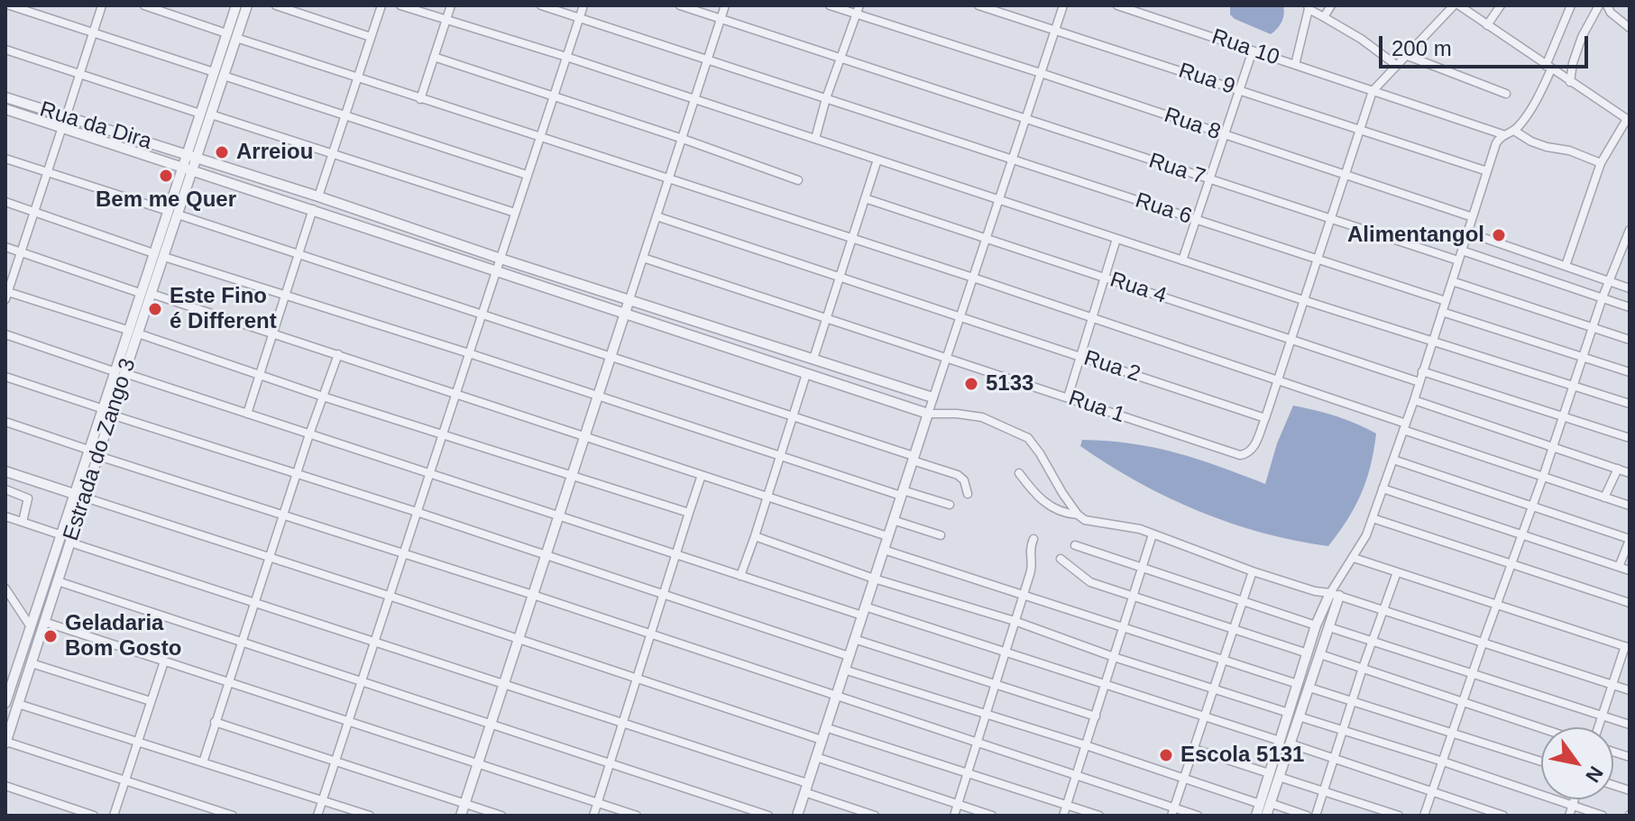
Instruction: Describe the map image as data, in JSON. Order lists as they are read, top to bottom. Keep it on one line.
{"streets":{"street":["Rua 10","Rua 9","Rua 8","Rua da Dira","Rua 7","Rua 6","Rua 4","Rua 2","Rua 1","Estrada do Zango 3"]},"crossings":[["Rua da Dira","Estrada do Zango 3"],["Rua 2","Rua 1"]],"places":["Arreiou","Bem me Quer","Alimentangol","Este Fino é Different","5133","Geladaria Bom Gosto","Escola 5131"],"scale_bar":"200 m","north":"bottom right"}
